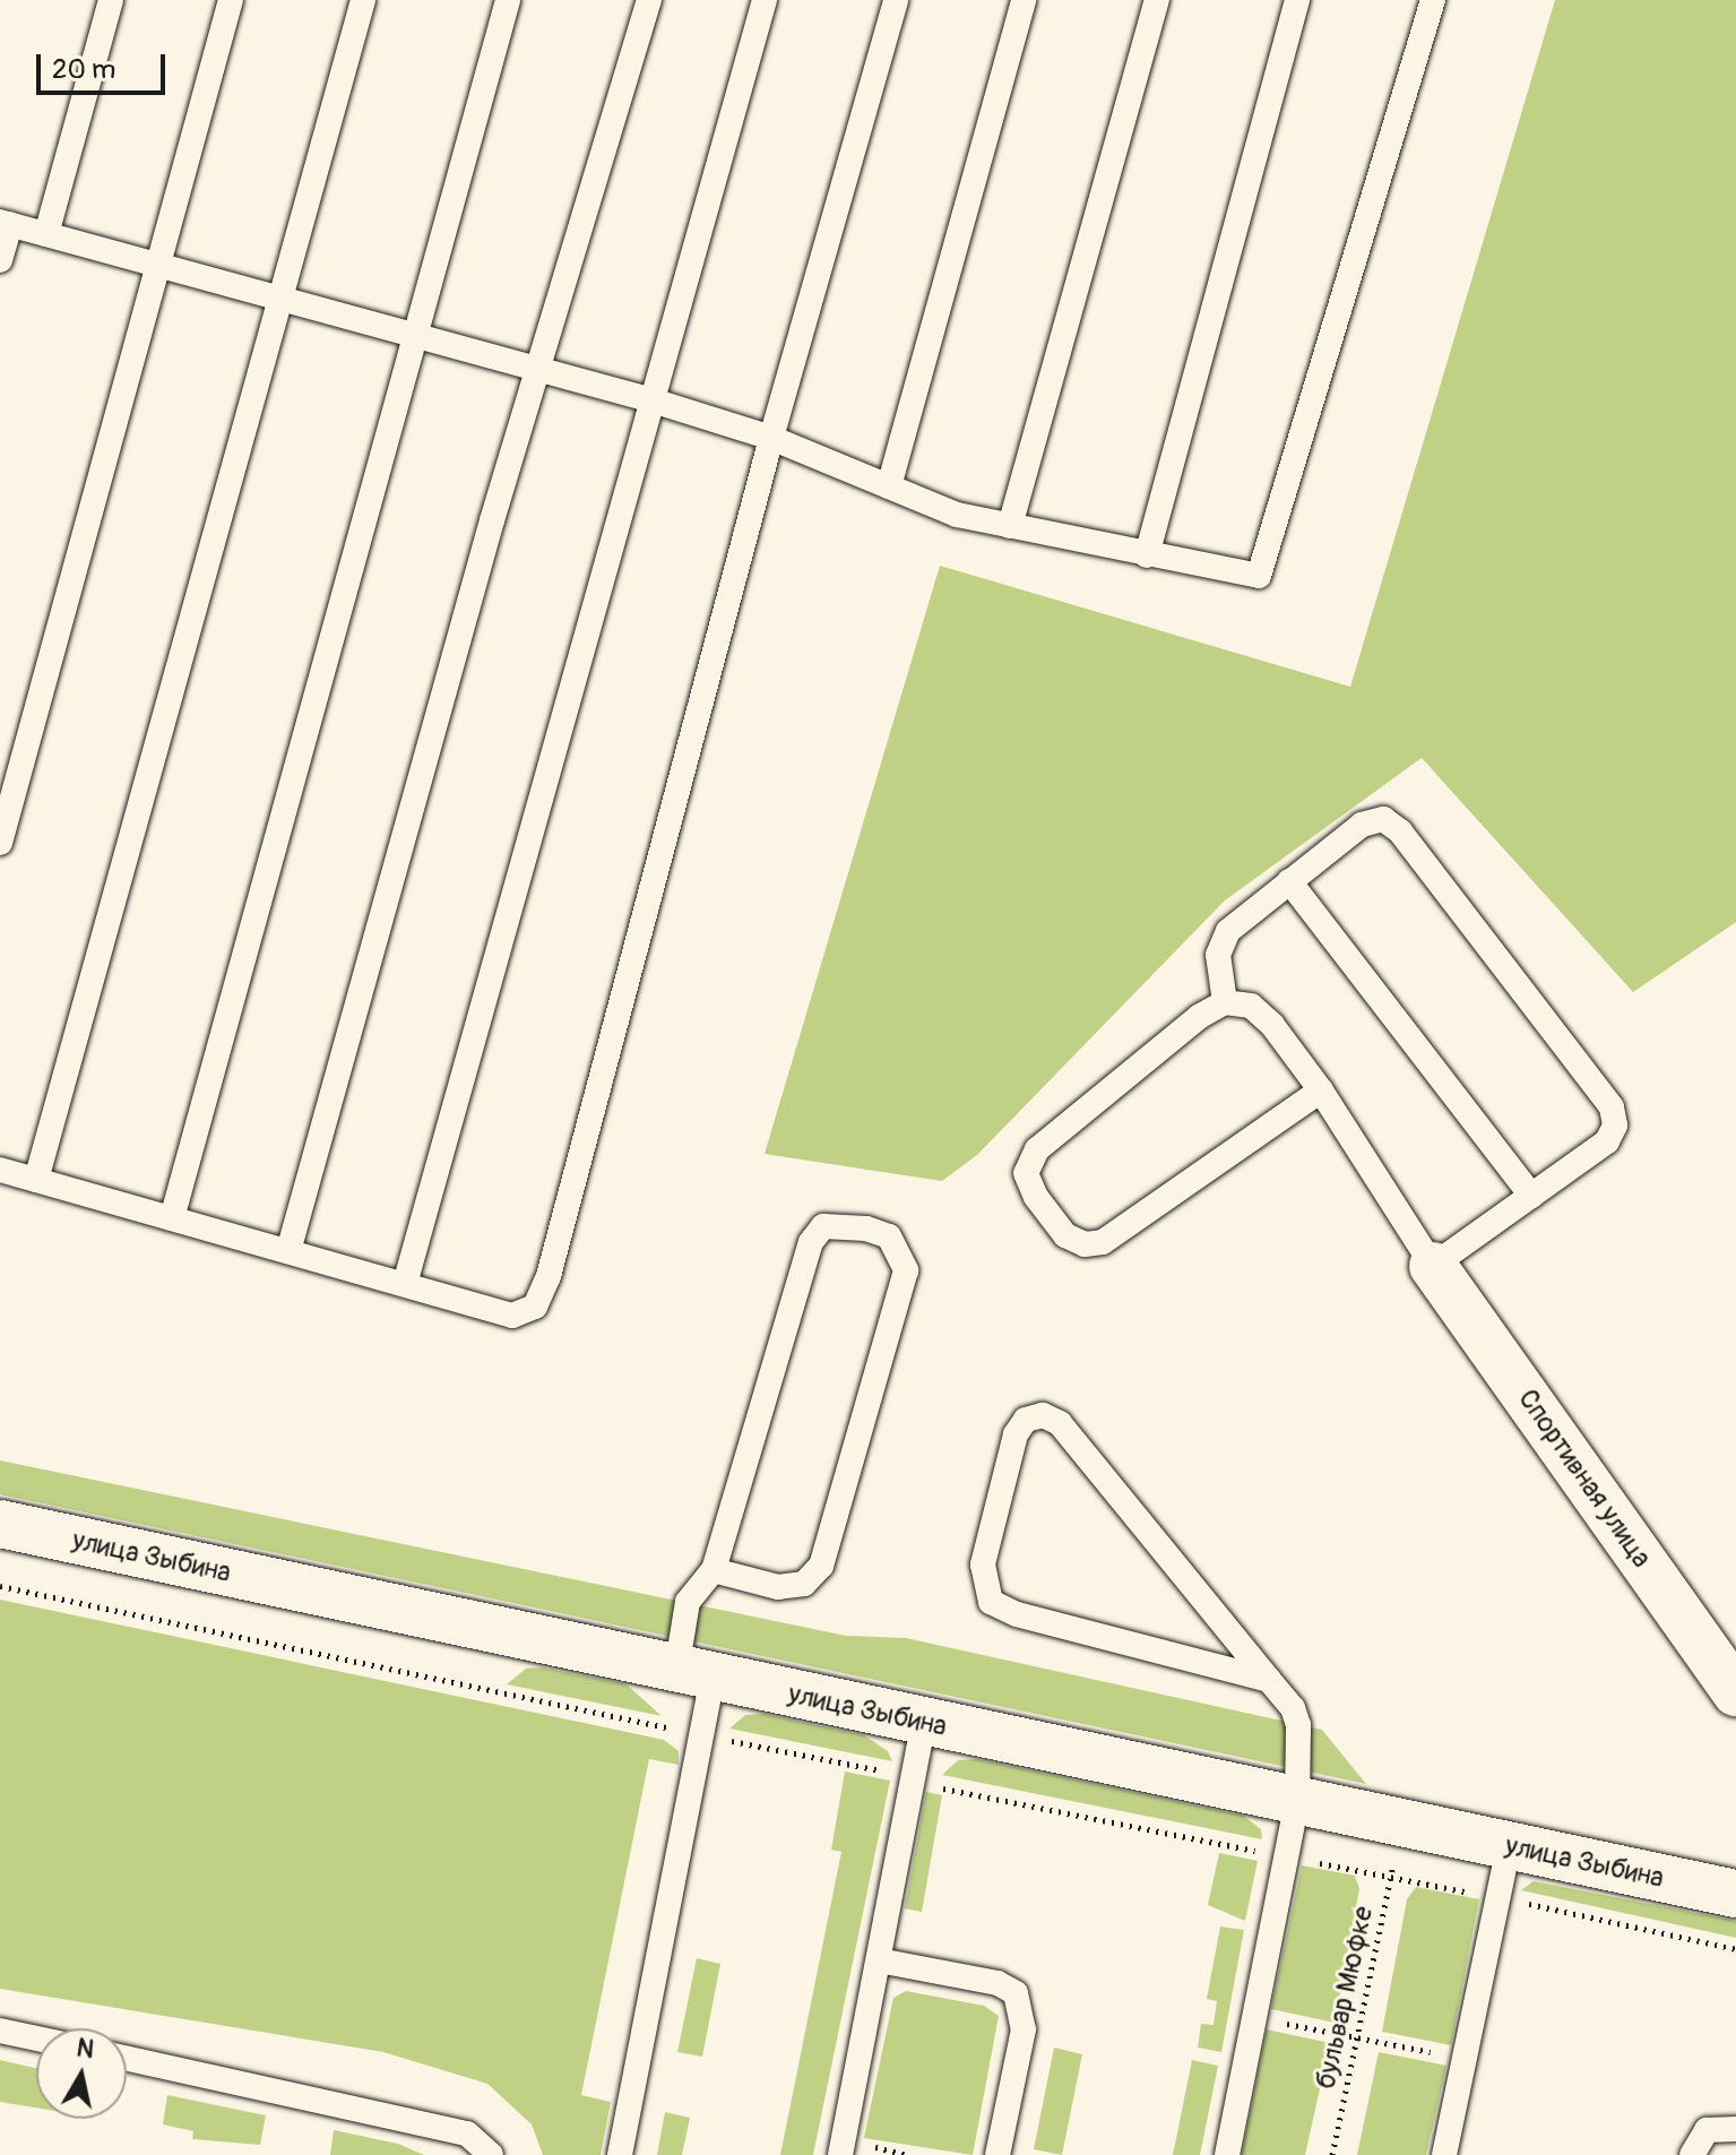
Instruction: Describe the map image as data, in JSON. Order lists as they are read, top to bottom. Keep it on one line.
{"streets":{"street":["Спортивная улица","улица Зыбина"],"path":["бульвар Мюфке"]},"scale_bar":"20 m","north":"top"}
